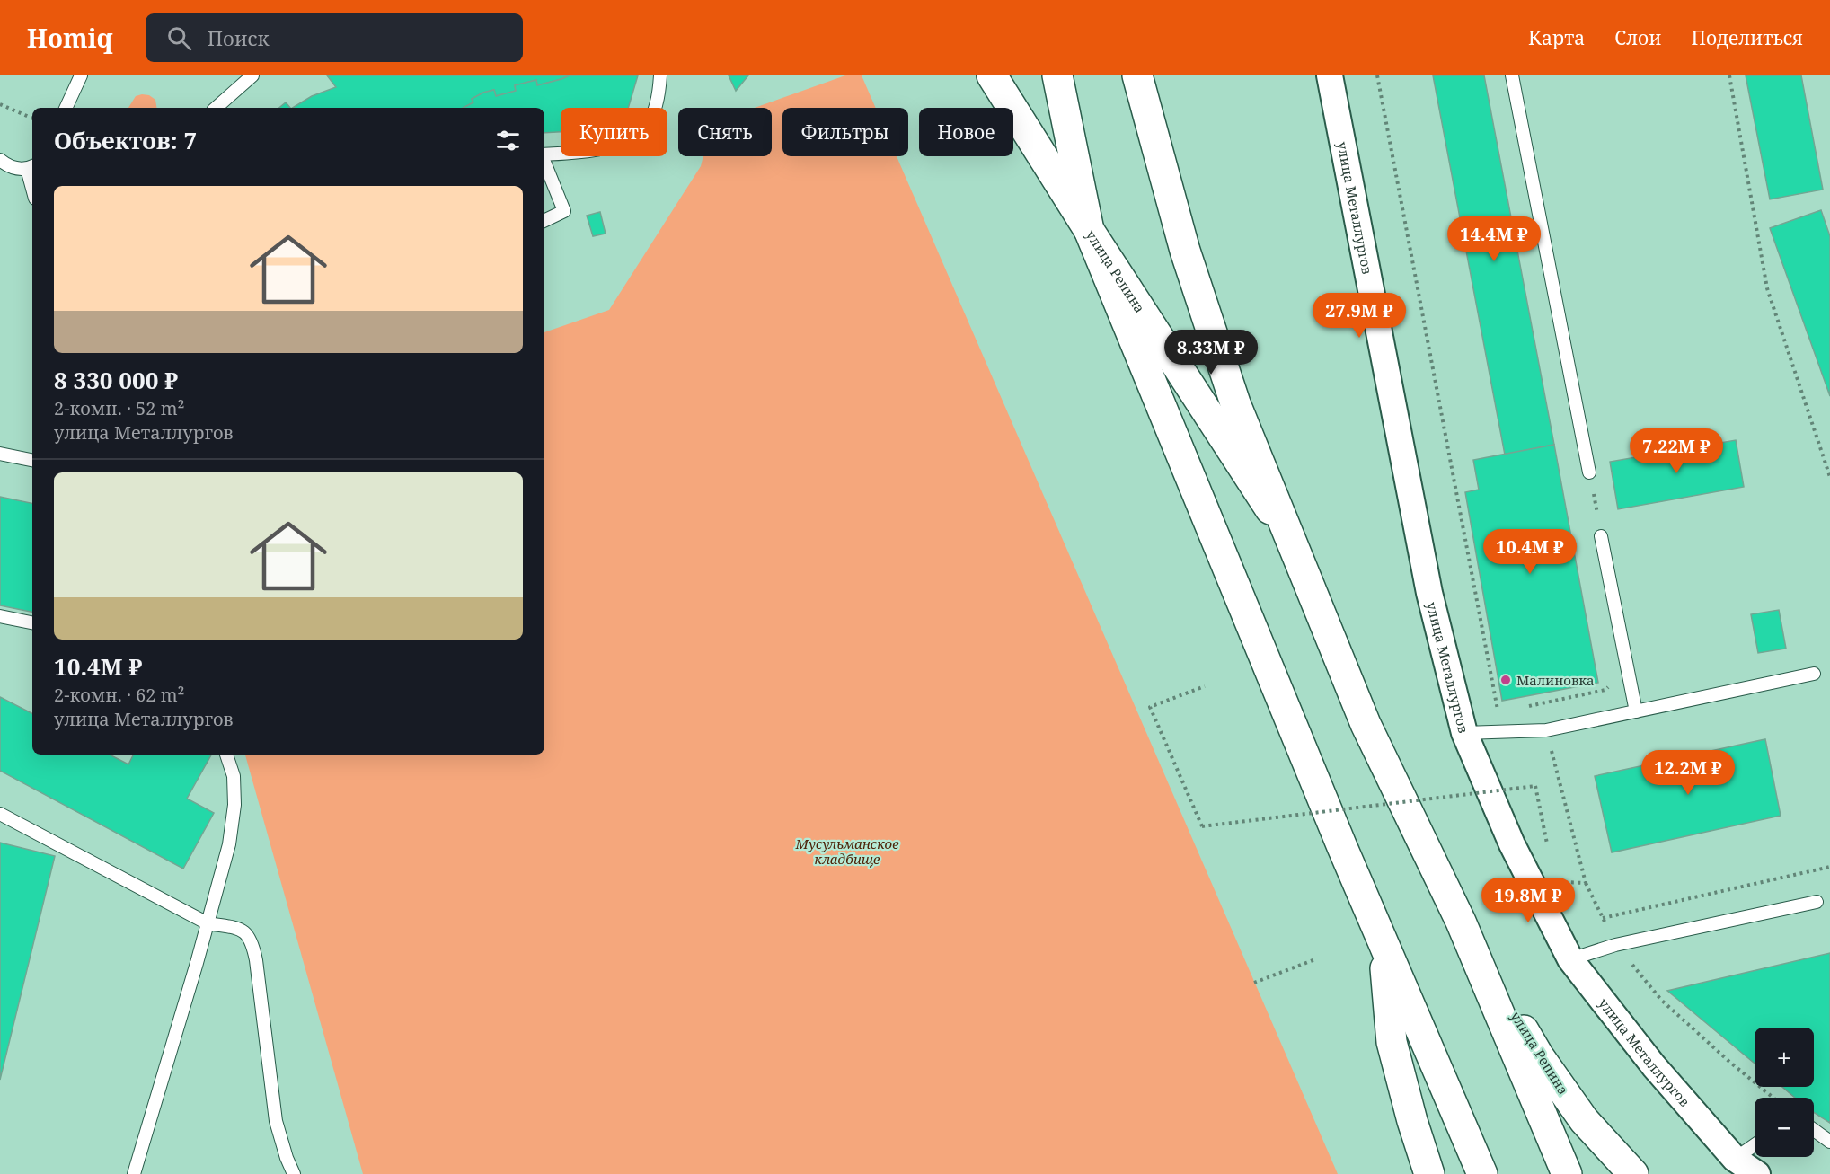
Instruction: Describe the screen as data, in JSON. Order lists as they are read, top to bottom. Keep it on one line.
{"streets":{"main road":["улица Репина"],"street":["улица Металлургов"]},"parks":["Мусульманское кладбище"],"places":["Малиновка"],"page":{"header":"Homiq","search":"Поиск","nav":["Карта","Слои","Поделиться"],"chip":["Купить","Снять","Фильтры","Новое"],"heading":"Объектов: 7","list":[{"name":"8 330 000 ₽","note":"2-комн. · 52 m² · улица Металлургов"},{"name":"10.4M ₽","note":"2-комн. · 62 m² · улица Металлургов"}],"price":["14.4M ₽","27.9M ₽","8.33M ₽","7.22M ₽","10.4M ₽","12.2M ₽","19.8M ₽"],"map_buttons":["+","−"]}}
